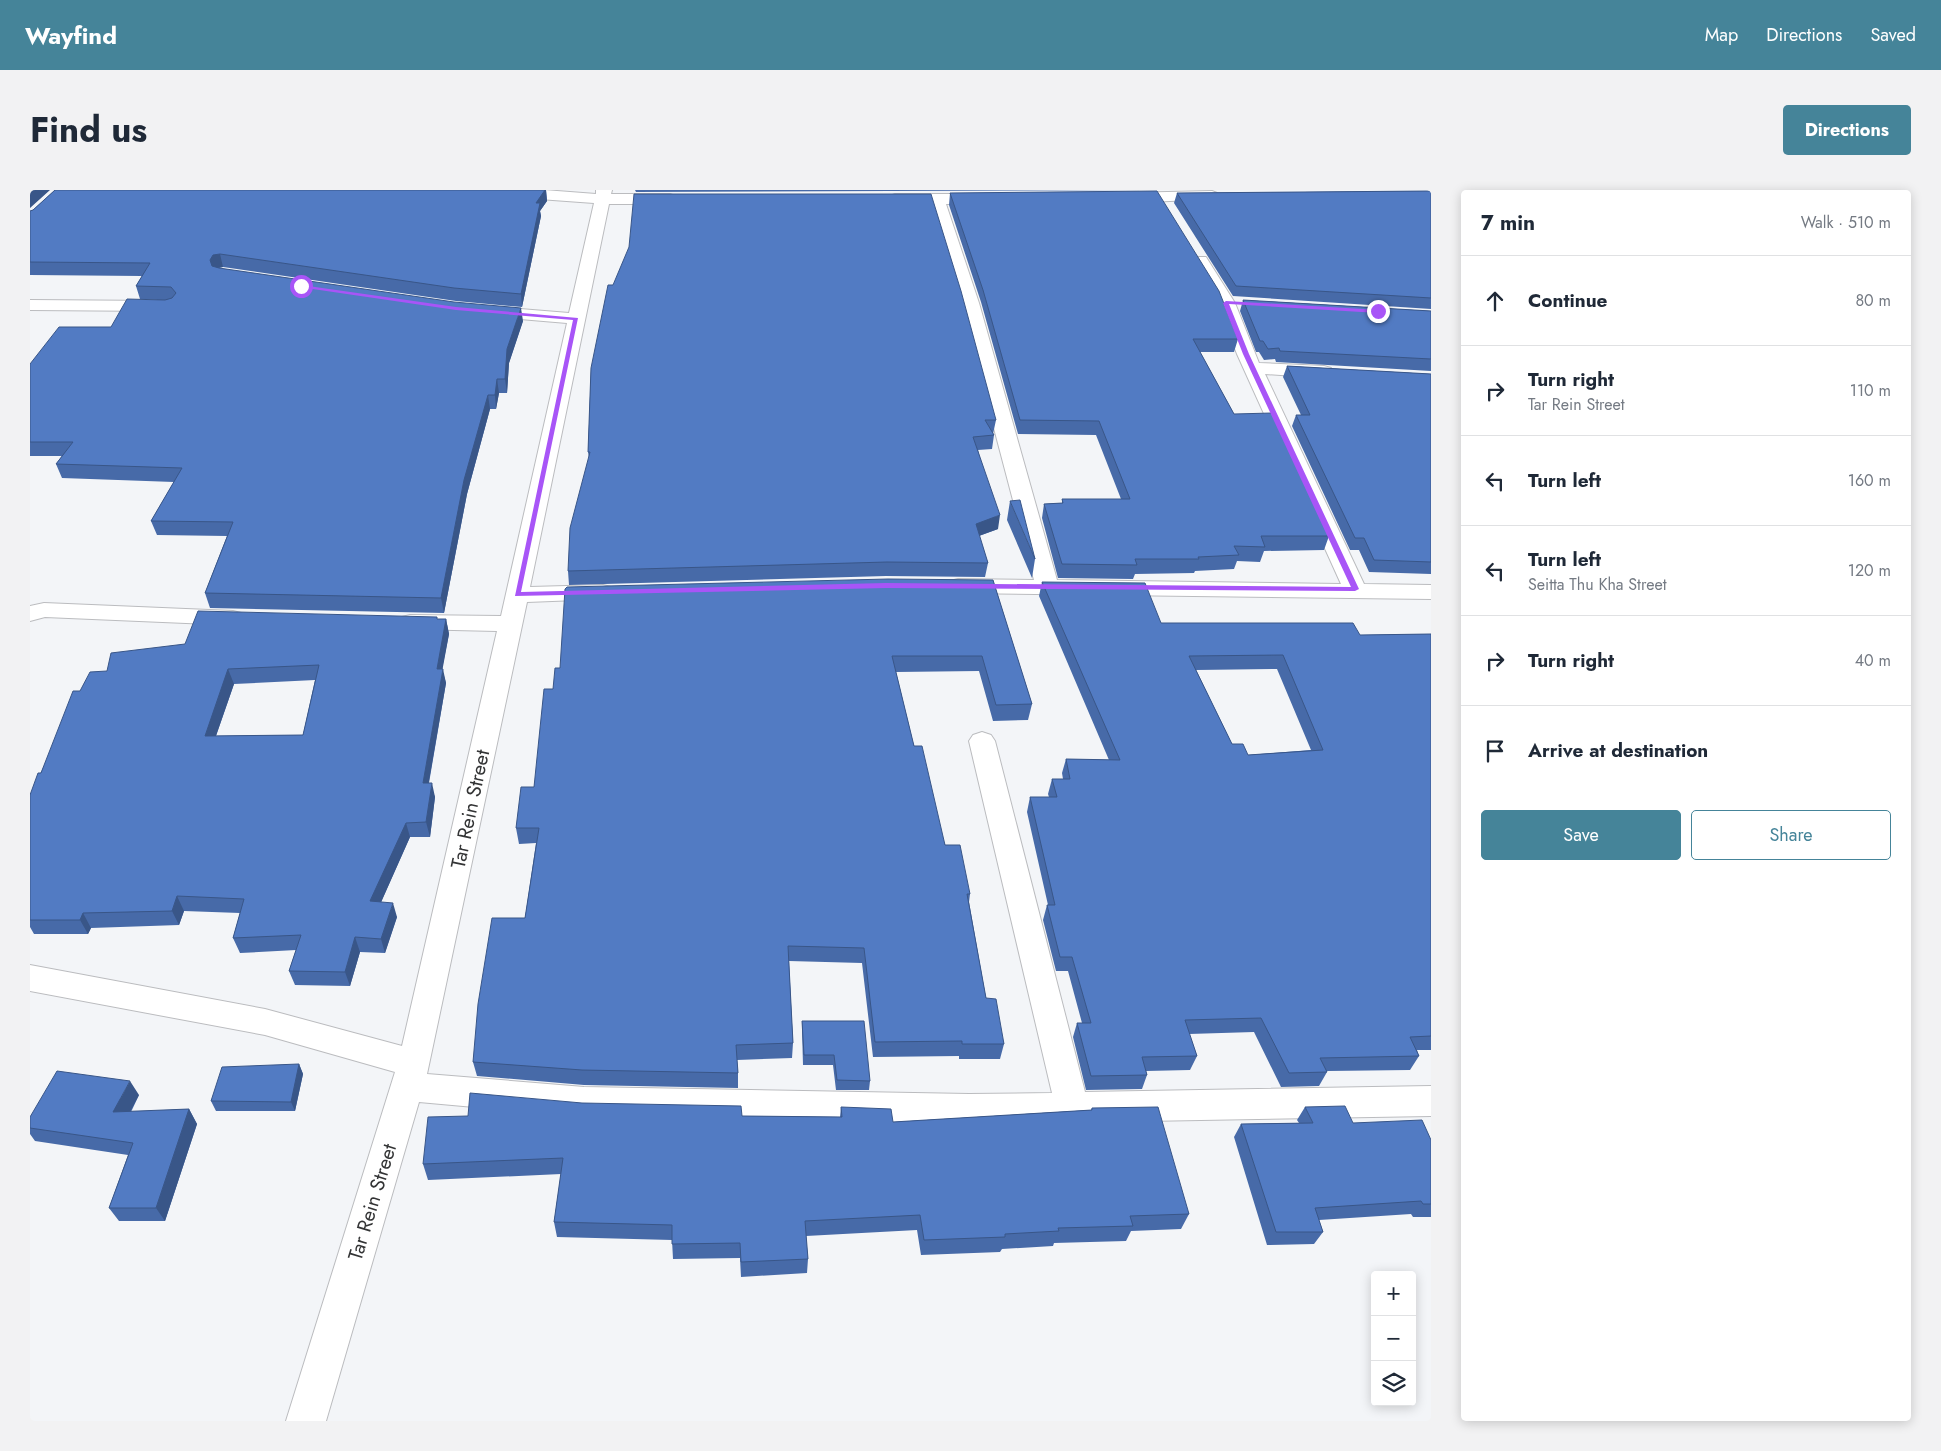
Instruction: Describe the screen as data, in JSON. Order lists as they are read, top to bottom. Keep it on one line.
{"streets":{"street":["Tar Rein Street"]},"page":{"header":"Wayfind","nav":["Map","Directions","Saved"],"title":"Find us","buttons":["Directions",["Save","Share"]],"heading":["7 min","Walk · 510 m"],"list":[["Continue","80 m"],["Turn right","Tar Rein Street","110 m"],["Turn left","160 m"],["Turn left","Seitta Thu Kha Street","120 m"],["Turn right","40 m"],"Arrive at destination"],"map_buttons":["+","−"]}}
